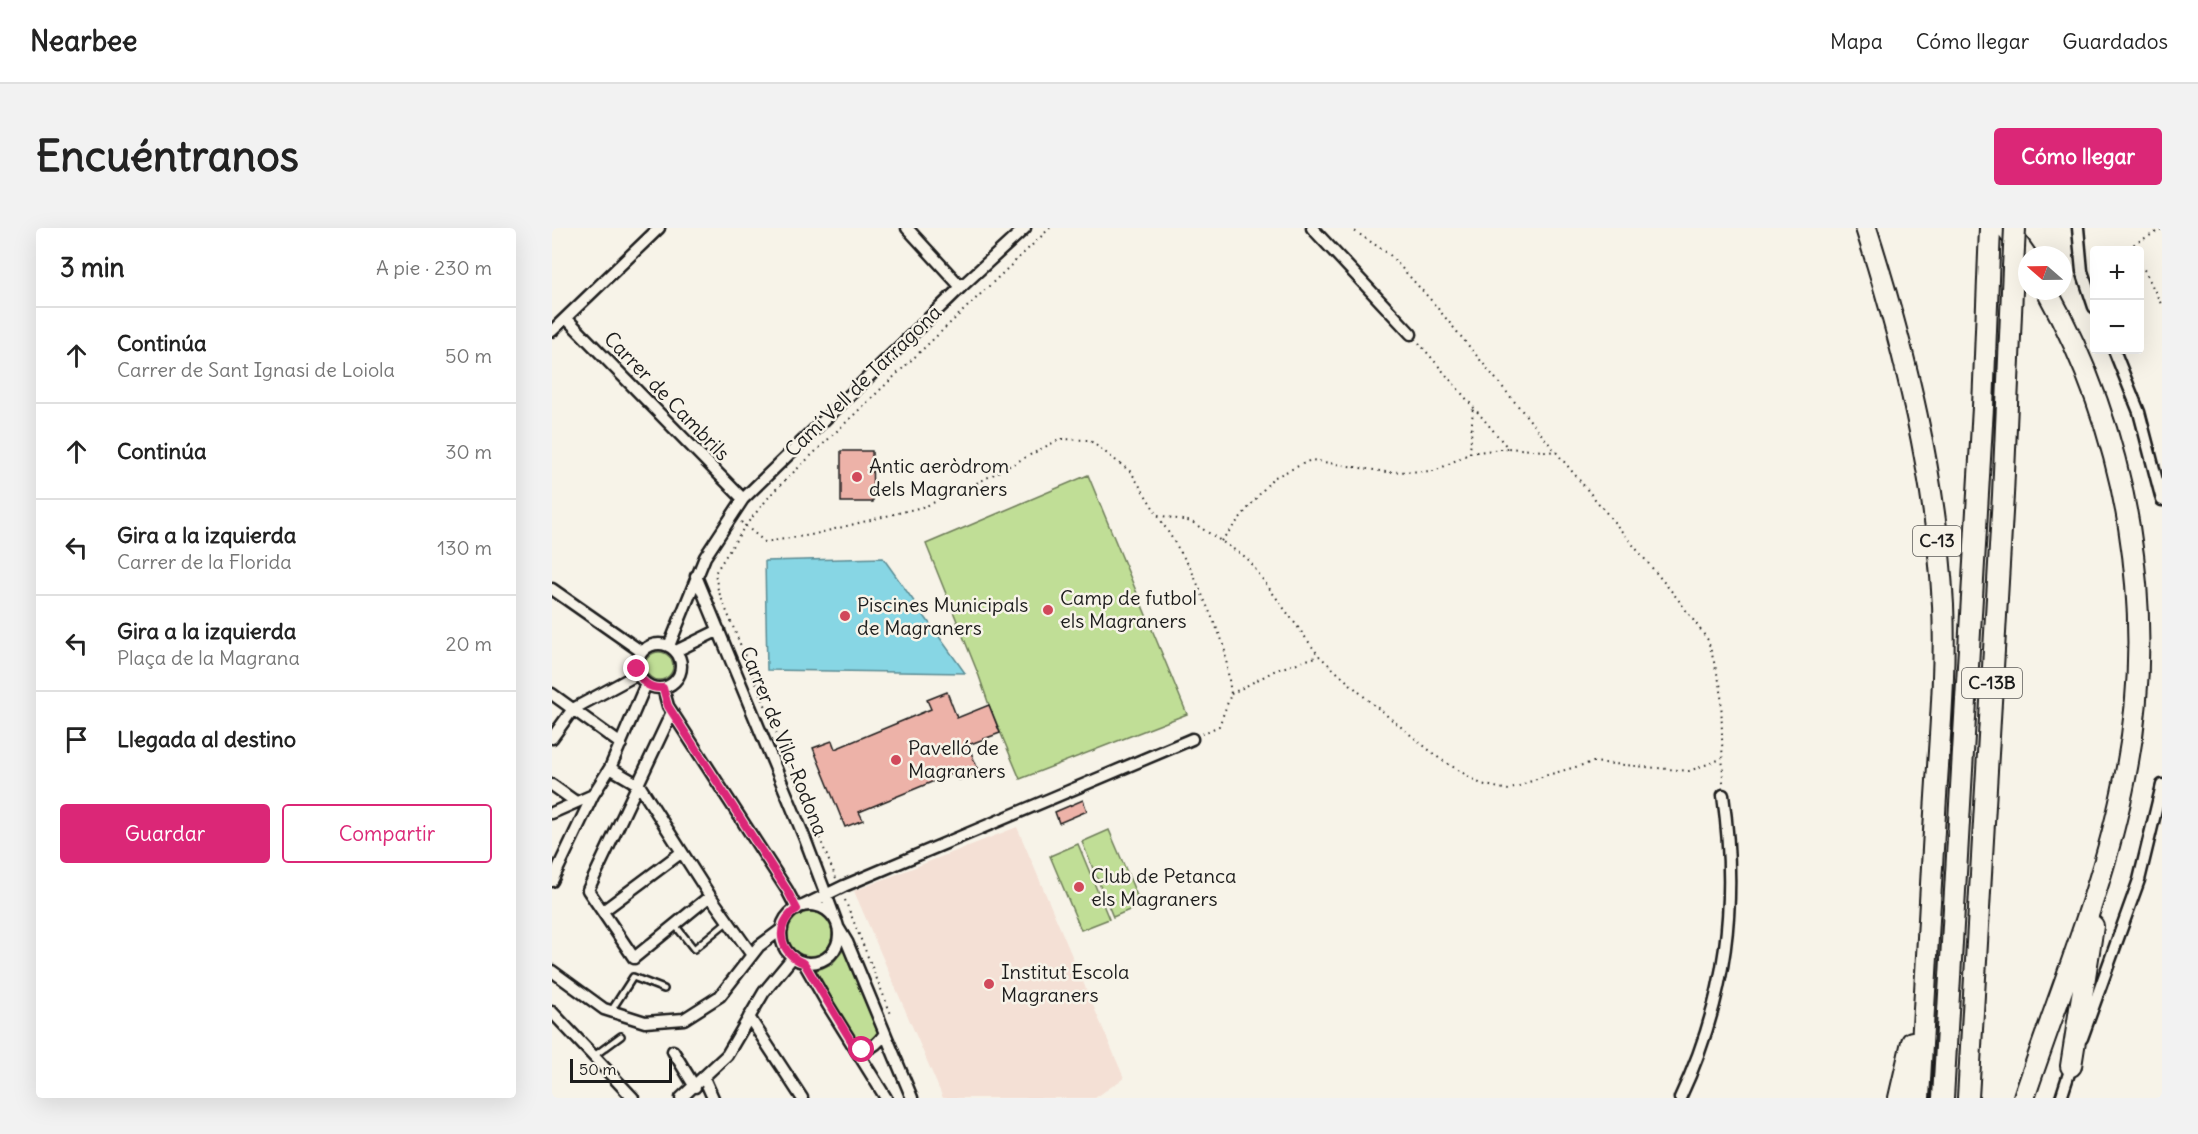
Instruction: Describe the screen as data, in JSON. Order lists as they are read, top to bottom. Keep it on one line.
{"streets":{"highway":["C-13","C-13B"],"street":["Camí Vell de Tarragona","Carrer de Cambrils","Carrer de Vila-Rodona"]},"crossings":[["Camí Vell de Tarragona","Carrer de Cambrils"],["Camí Vell de Tarragona","Carrer de Vila-Rodona"]],"places":["Antic aeròdrom dels Magraners","Camp de futbol els Magraners","Piscines Municipals de Magraners","Pavelló de Magraners","Club de Petanca els Magraners","Institut Escola Magraners"],"scale_bar":"50 m","north":"left","page":{"header":"Nearbee","nav":["Mapa","Cómo llegar","Guardados"],"buttons":["Cómo llegar",["Guardar","Compartir"]],"title":"Encuéntranos","heading":["3 min","A pie · 230 m"],"map_buttons":["+","−"],"list":[["Continúa","Carrer de Sant Ignasi de Loiola","50 m"],["Continúa","30 m"],["Gira a la izquierda","Carrer de la Florida","130 m"],["Gira a la izquierda","Plaça de la Magrana","20 m"],"Llegada al destino"],"scale":"50 m"}}
